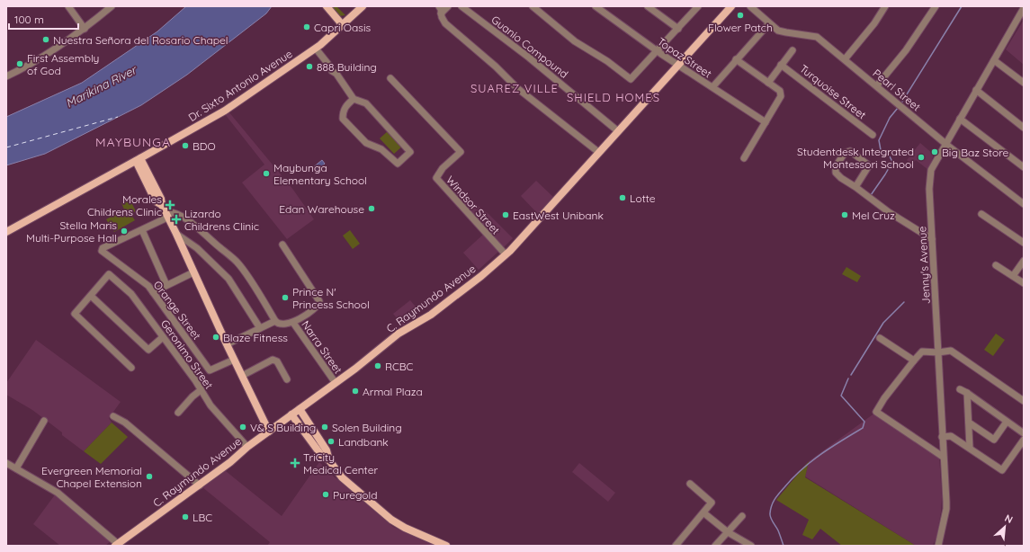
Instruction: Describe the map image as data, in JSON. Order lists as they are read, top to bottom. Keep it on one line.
{"streets":{"main road":["Dr. Sixto Antonio Avenue","C. Raymundo Avenue"],"street":["Guanio Compound","Topaz Street","Pearl Street","Turquoise Street","Windsor Street","Jenny's Avenue","Orange Street","Narra Street","Geronimo Street"]},"crossings":[["Guanio Compound","C. Raymundo Avenue"],["Topaz Street","C. Raymundo Avenue"],["Pearl Street","Jenny's Avenue"],["Windsor Street","C. Raymundo Avenue"],["C. Raymundo Avenue","Narra Street"],["C. Raymundo Avenue","Geronimo Street"]],"districts":["SUAREZ VILLE","SHIELD HOMES","MAYBUNGA"],"water":["Marikina River"],"places":{"other":["Flower Patch","Capri Oasis","Nuestra Señora del Rosario Chapel","First Assembly of God","888 Building","BDO","Big Baz Store","Studentdesk Integrated Montessori School","Maybunga Elementary School","Lotte","Edan Warehouse","EastWest Unibank","Mel Cruz","Stella Maris Multi-Purpose Hall","Prince N' Princess School","Blaze Fitness","RCBC","Armal Plaza","V& S Building","Solen Building","Landbank","Evergreen Memorial Chapel Extension","Puregold","LBC"],"health":["Morales Childrens Clinic","Lizardo Childrens Clinic","TriCity Medical Center"]},"scale_bar":"100 m","north":"top right"}
